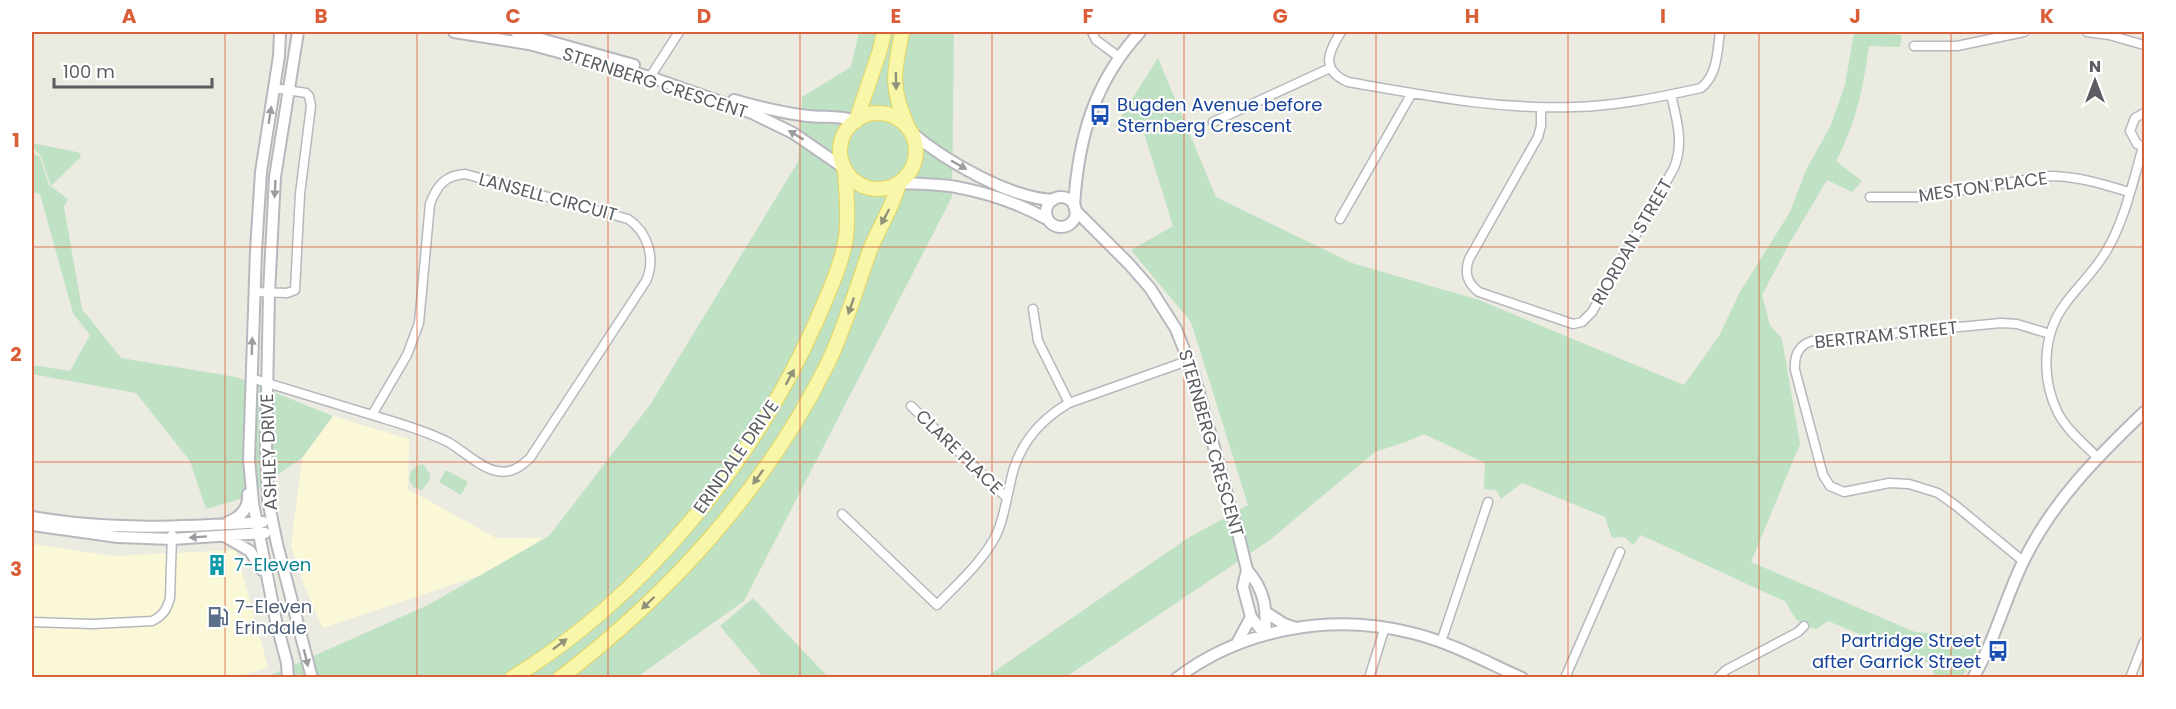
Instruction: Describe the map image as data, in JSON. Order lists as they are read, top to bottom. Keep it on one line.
{"streets":{"main road":["ERINDALE DRIVE"],"street":["STERNBERG CRESCENT","MESTON PLACE","LANSELL CIRCUIT","RIORDAN STREET","BERTRAM STREET","ASHLEY DRIVE","CLARE PLACE"]},"crossings":[["STERNBERG CRESCENT","ERINDALE DRIVE"],["LANSELL CIRCUIT","ASHLEY DRIVE"]],"places":{"bus stop":["Bugden Avenue before Sternberg Crescent","Partridge Street after Garrick Street"],"building":["7-Eleven"],"fuel station":["7-Eleven Erindale"]},"scale_bar":"100 m","north":"top","grid":{"columns":["A","B","C","D","E","F","G","H","I","J","K"],"rows":["1","2","3"]}}
